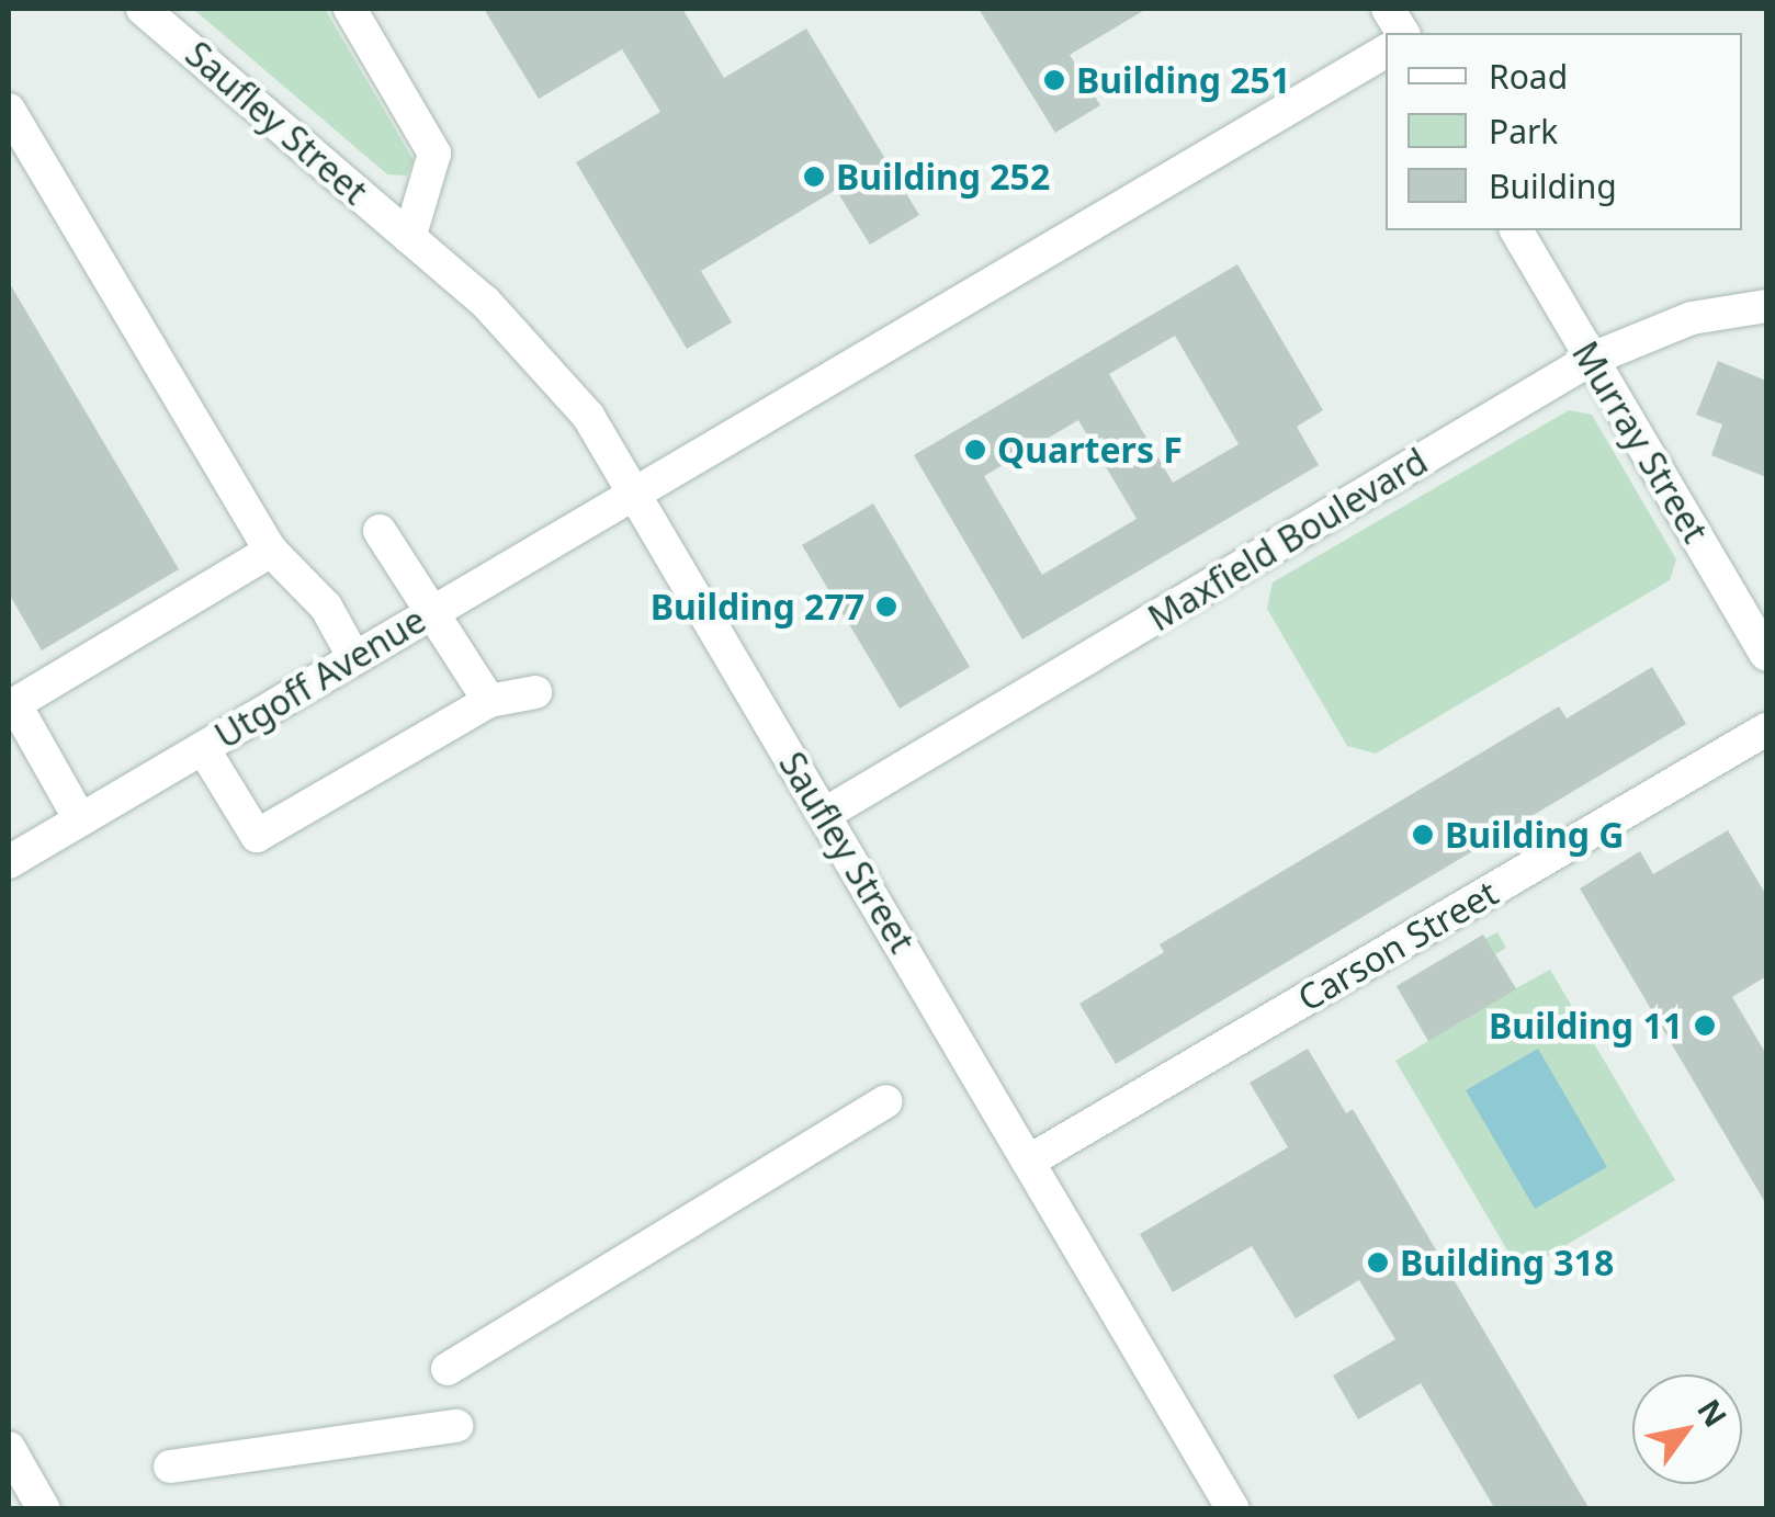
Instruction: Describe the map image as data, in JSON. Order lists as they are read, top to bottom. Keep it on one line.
{"streets":{"street":["Saufley Street","Murray Street","Maxfield Boulevard","Utgoff Avenue","Carson Street"]},"crossings":[["Saufley Street","Maxfield Boulevard"],["Saufley Street","Utgoff Avenue"],["Saufley Street","Carson Street"],["Murray Street","Maxfield Boulevard"]],"places":["Building 251","Building 252","Quarters F","Building 277","Building G","Building 11","Building 318"],"legend":["Road","Park","Building"],"north":"top right"}
